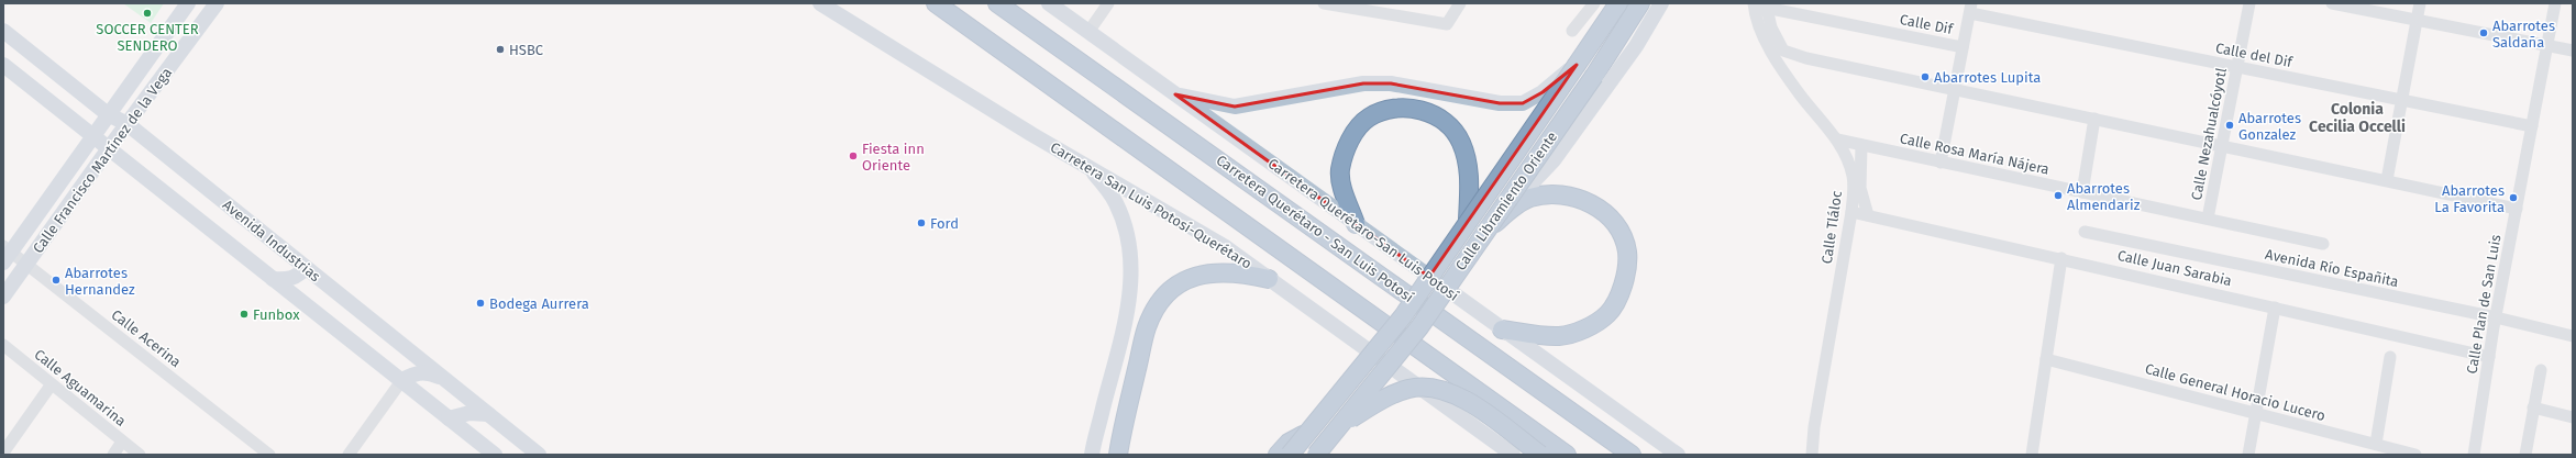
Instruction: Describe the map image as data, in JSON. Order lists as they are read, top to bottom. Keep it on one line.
{"streets":{"highway":["Calle Libramiento Oriente","Carretera Querétaro - San Luis Potosí"],"main road":["Calle Francisco Martínez de la Vega","Carretera San Luis Potosí-Querétaro","Carretera Querétaro-San Luis Potosí","Avenida Industrias"],"street":["Calle Dif","Calle del Dif","Calle Nezahualcóyotl","Calle Rosa María Nájera","Calle Tláloc","Calle Juan Sarabia","Avenida Río Españita","Calle Plan de San Luis","Calle Acerina","Calle Aguamarina","Calle General Horacio Lucero"]},"crossings":[["Calle del Dif","Calle Nezahualcóyotl"],["Calle del Dif","Calle Plan de San Luis"],["Calle Nezahualcóyotl","Calle Rosa María Nájera"],["Calle Rosa María Nájera","Calle Tláloc"],["Calle Francisco Martínez de la Vega","Avenida Industrias"],["Calle Francisco Martínez de la Vega","Calle Acerina"],["Calle Tláloc","Calle Juan Sarabia"],["Calle Juan Sarabia","Calle Plan de San Luis"],["Avenida Río Españita","Calle Plan de San Luis"]],"districts":["Colonia Cecilia Occelli"],"places":["SOCCER CENTER SENDERO","Abarrotes Saldaña","HSBC","Abarrotes Lupita","Abarrotes Gonzalez","Fiesta inn Oriente","Abarrotes Almendariz","Abarrotes La Favorita","Ford","Abarrotes Hernandez","Bodega Aurrera","Funbox"]}
